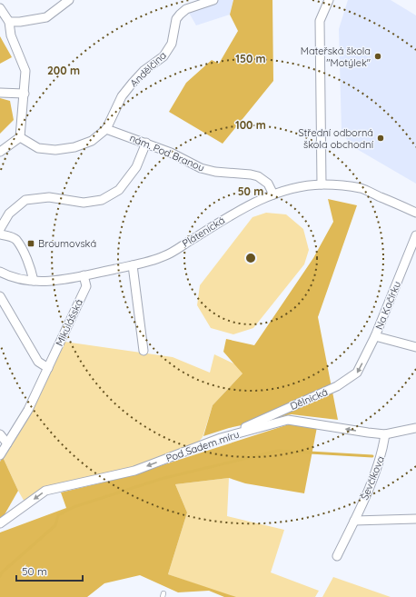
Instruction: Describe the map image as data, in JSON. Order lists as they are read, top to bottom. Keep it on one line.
{"streets":{"street":["Andělčina","nám. Pod Branou","Plátenická","Na Kačírku","Mikulášská","Dělnická","Pod Sadem míru","Ševčíkova"]},"crossings":[["Andělčina","nám. Pod Branou"],["nám. Pod Branou","Plátenická"],["Plátenická","Mikulášská"],["Na Kačírku","Dělnická"],["Dělnická","Pod Sadem míru"],["Pod Sadem míru","Ševčíkova"]],"one_way":["Dělnická","Pod Sadem míru"],"places":{"other":["Mateřská škola \"Motýlek\"","Střední odborná škola obchodní"],"transit":["Broumovská"]},"scale_bar":"50 m","rings":["150 m","200 m","100 m","50 m"]}
